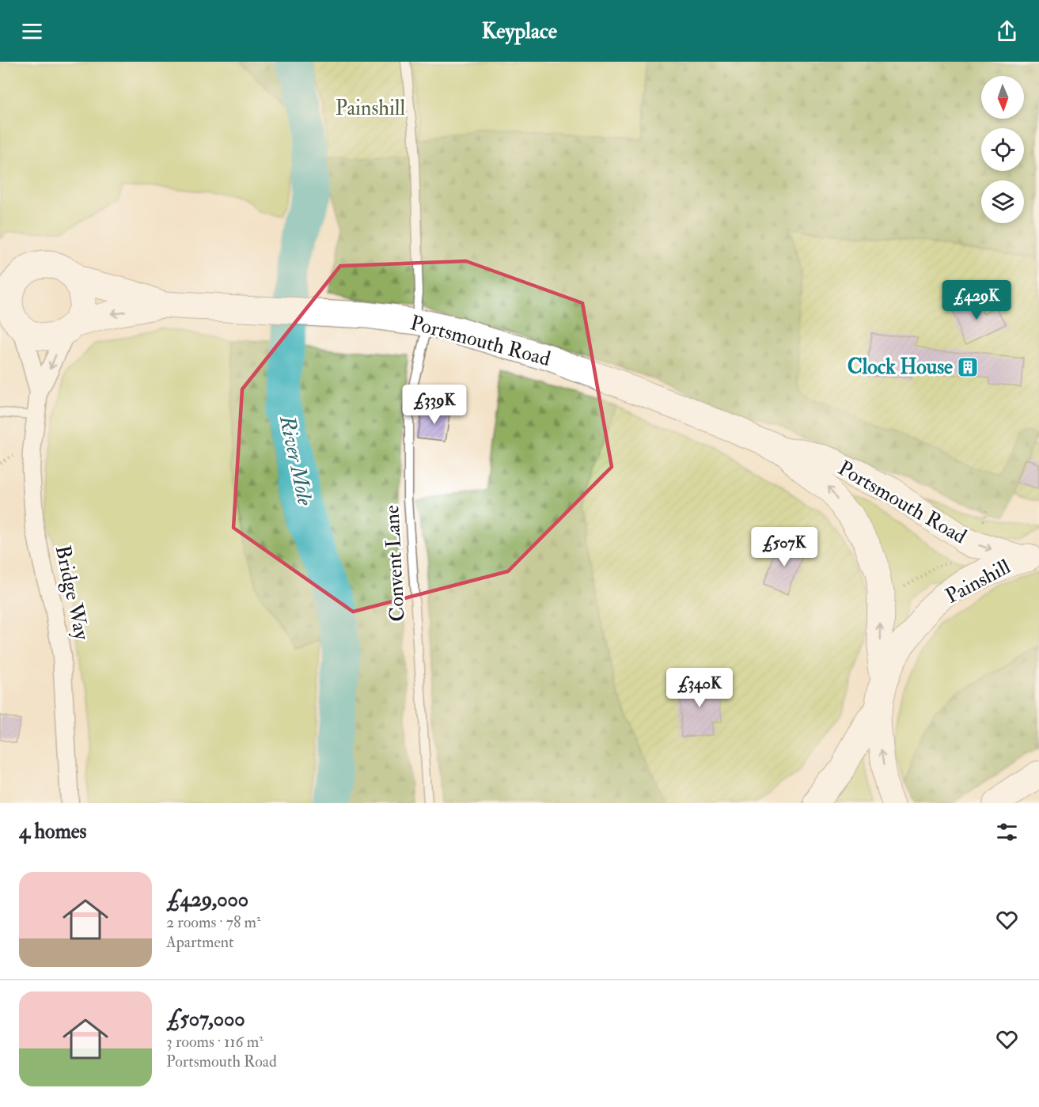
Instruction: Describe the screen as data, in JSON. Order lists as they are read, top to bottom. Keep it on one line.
{"streets":{"main road":["Portsmouth Road","Painshill"],"street":["Bridge Way"],"lane":["Convent Lane"]},"crossings":[["Portsmouth Road","Convent Lane"],["Portsmouth Road","Painshill"],["Portsmouth Road","Bridge Way"]],"water":["River Mole"],"parks":["Painshill"],"places":{"building":["Clock House"]},"north":"bottom","page":{"header":"Keyplace","price":["£429K","£339K","£507K","£340K"],"heading":"4 homes","list":[{"name":"£429,000","note":"2 rooms · 78 m² · Apartment"},{"name":"£507,000","note":"3 rooms · 116 m² · Portsmouth Road"}]}}
